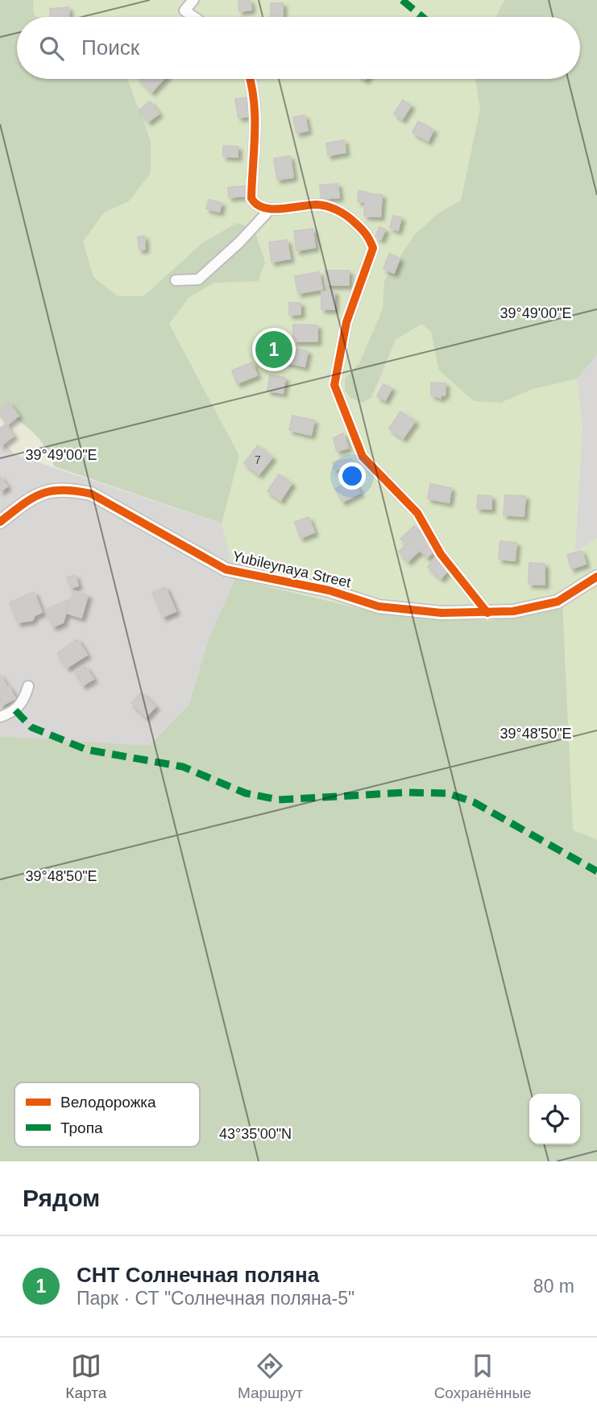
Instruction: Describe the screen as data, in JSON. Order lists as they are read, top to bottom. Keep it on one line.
{"streets":{"street":["Yubileynaya Street"]},"house_numbers":["7"],"legend":["Велодорожка","Тропа"],"page":{"search":"Поиск","pins":"1","heading":"Рядом","list":[{"mark":"1","name":"СНТ Солнечная поляна","note":"Парк · СТ \"Солнечная поляна-5\"","value":"80 m"}],"nav":["Карта","Маршрут","Сохранённые"]},"coordinates":["39°49'00\"E","39°48'50\"E","43°35'00\"N"]}
